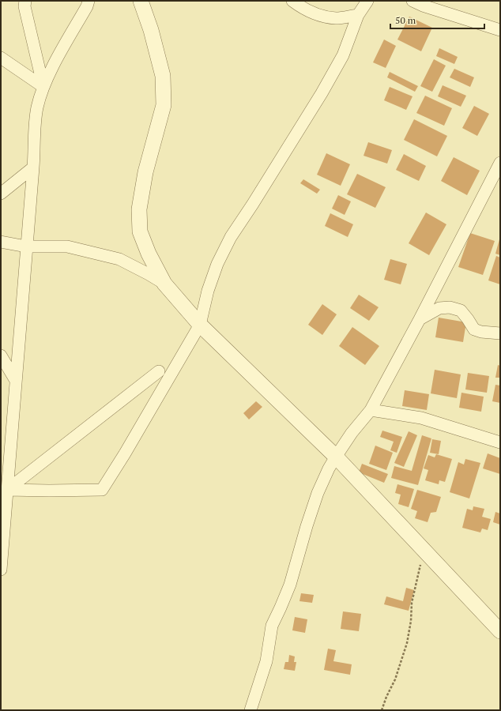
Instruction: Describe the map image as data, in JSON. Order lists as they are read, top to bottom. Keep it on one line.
{"scale_bar":"50 m"}
